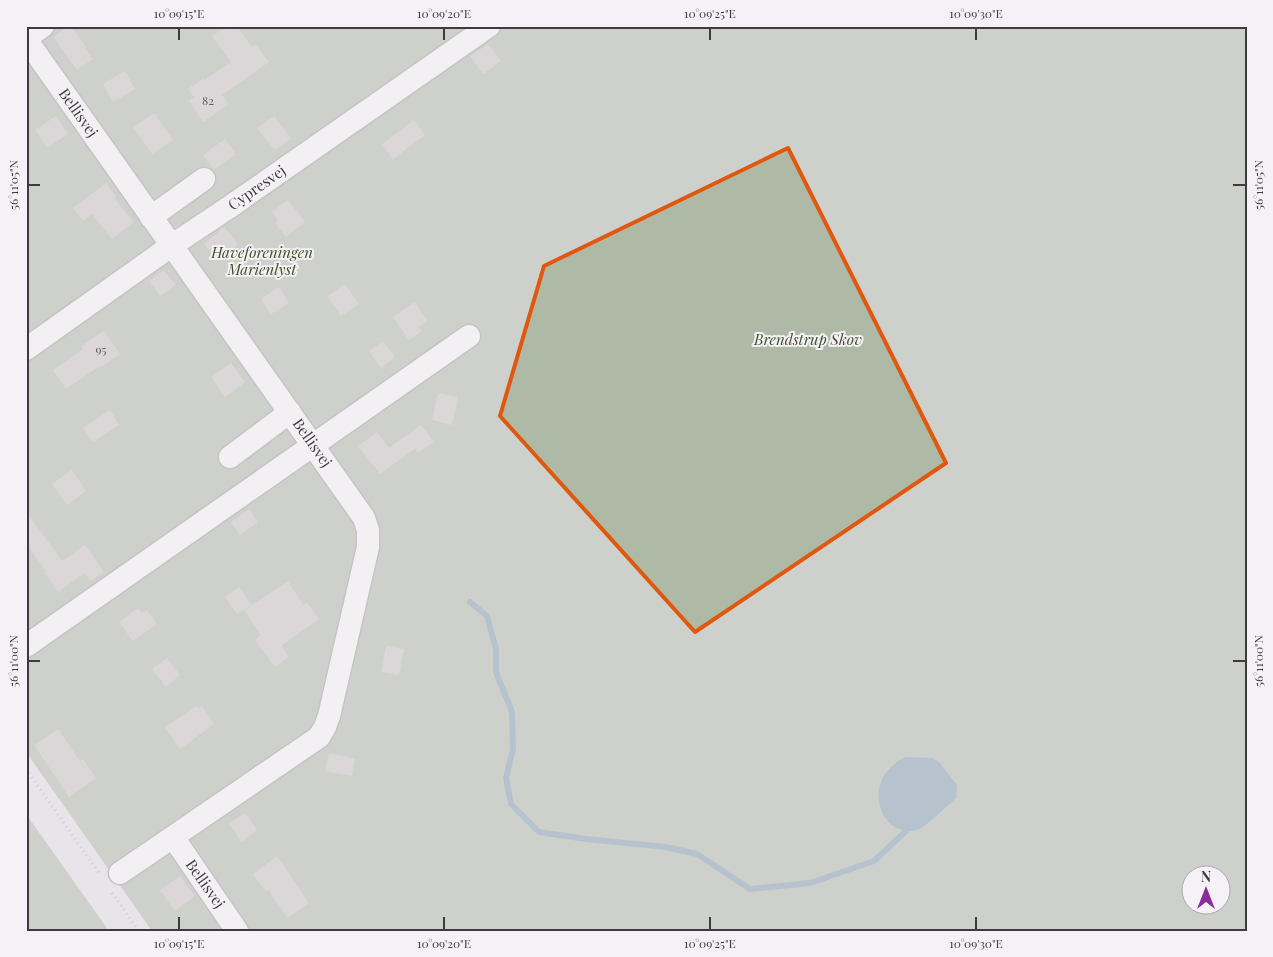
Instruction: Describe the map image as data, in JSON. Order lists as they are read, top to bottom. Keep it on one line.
{"streets":{"lane":["Bellisvej","Cypresvej"]},"crossings":[["Bellisvej","Cypresvej"]],"parks":["Haveforeningen Marienlyst","Brendstrup Skov"],"house_numbers":["82","95"],"north":"top","coordinates":["10°09'15\"E","10°09'20\"E","10°09'25\"E","10°09'30\"E","56°11'05\"N","56°11'00\"N"]}
